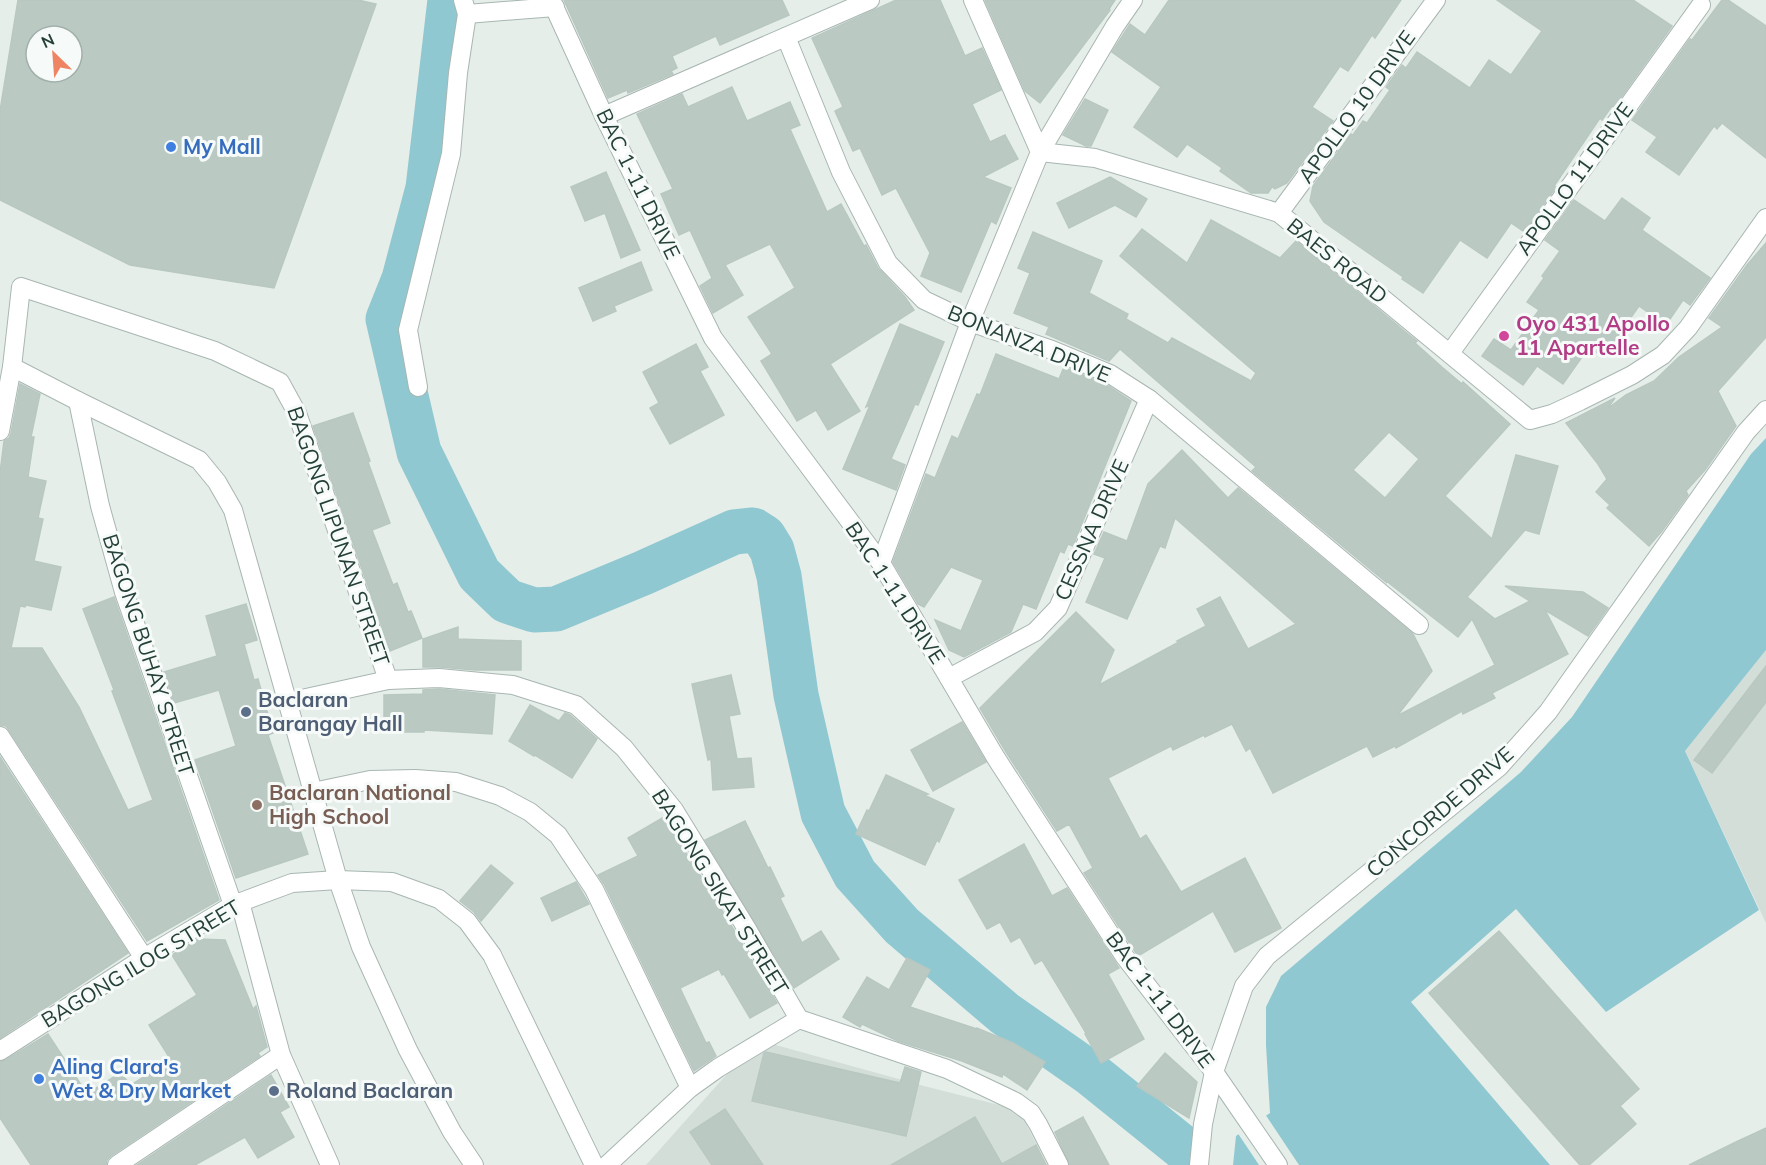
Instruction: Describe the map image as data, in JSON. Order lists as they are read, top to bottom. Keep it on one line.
{"streets":{"street":["APOLLO 10 DRIVE","APOLLO 11 DRIVE","BAC 1-11 DRIVE","BAES ROAD","BONANZA DRIVE","CESSNA DRIVE","BAGONG LIPUNAN STREET","BAGONG BUHAY STREET","CONCORDE DRIVE","BAGONG SIKAT STREET","BAGONG ILOG STREET"]},"crossings":[["APOLLO 10 DRIVE","BAES ROAD"],["APOLLO 11 DRIVE","BAES ROAD"],["BAC 1-11 DRIVE","CESSNA DRIVE"],["BAC 1-11 DRIVE","CONCORDE DRIVE"],["BONANZA DRIVE","CESSNA DRIVE"],["BAGONG LIPUNAN STREET","BAGONG SIKAT STREET"],["BAGONG BUHAY STREET","BAGONG ILOG STREET"]],"places":["My Mall","Oyo 431 Apollo 11 Apartelle","Baclaran Barangay Hall","Baclaran National High School","Aling Clara's Wet & Dry Market","Roland Baclaran"],"north":"top left"}
